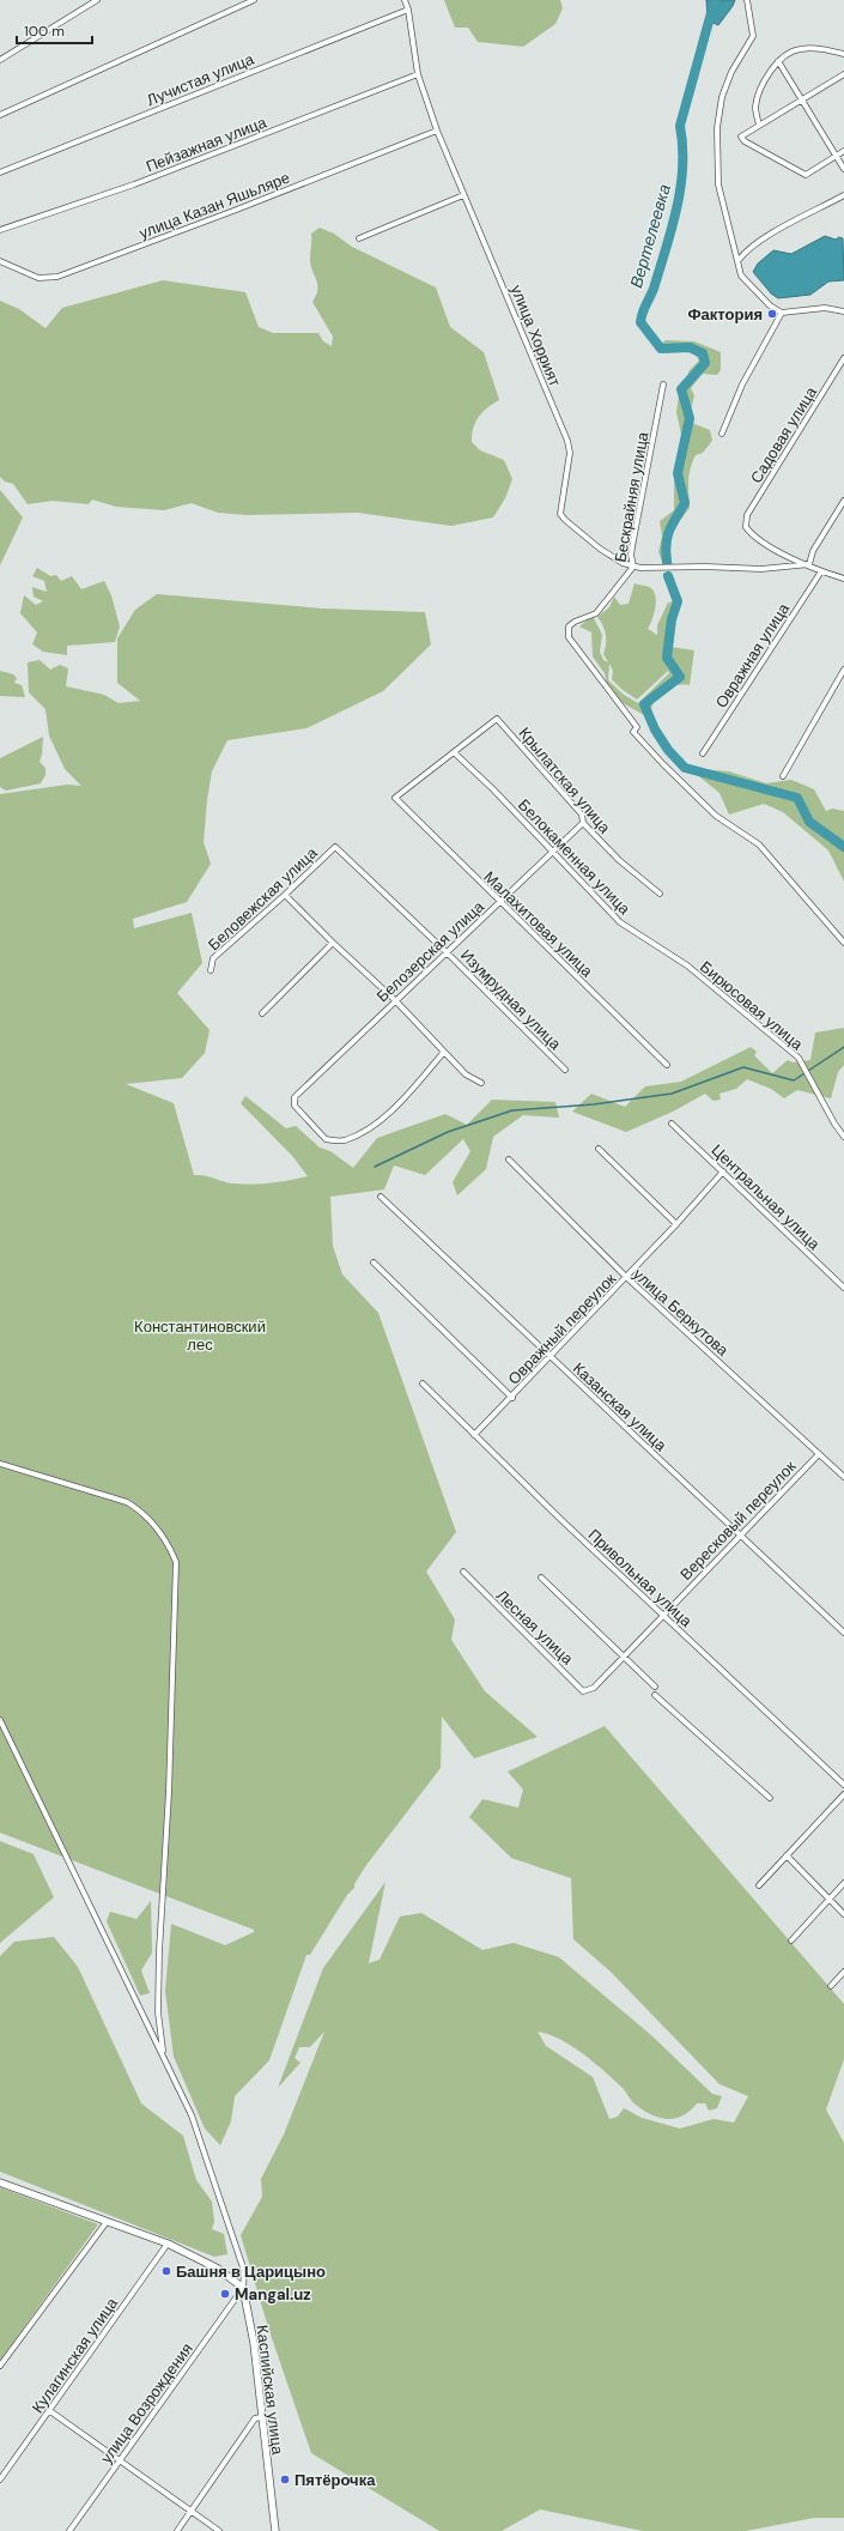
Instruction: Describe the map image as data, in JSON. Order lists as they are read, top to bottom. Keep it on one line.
{"streets":{"street":["Лучистая улица","Пейзажная улица","улица Казан Яшьляре","улица Хоррият","Садовая улица","Бескрайняя улица","Овражная улица","Крылатская улица","Белокаменная улица","Беловежская улица","Малахитовая улица","Белозерская улица","Изумрудная улица","Бирюсовая улица","Центральная улица","улица Беркутова","Овражный переулок","Казанская улица","Вересковый переулок","Привольная улица","Лесная улица","Кулагинская улица","Каспийская улица","улица Возрождения"]},"crossings":[["улица Казан Яшьляре","улица Хоррият"],["улица Хоррият","Бескрайняя улица"],["Крылатская улица","Белокаменная улица"],["Крылатская улица","Малахитовая улица"],["Крылатская улица","Белозерская улица"],["Белокаменная улица","Малахитовая улица"],["Белокаменная улица","Белозерская улица"],["Белокаменная улица","Бирюсовая улица"],["Беловежская улица","Изумрудная улица"],["Малахитовая улица","Белозерская улица"],["Белозерская улица","Изумрудная улица"],["Центральная улица","Овражный переулок"],["улица Беркутова","Овражный переулок"],["улица Беркутова","Вересковый переулок"],["Овражный переулок","Казанская улица"],["Овражный переулок","Привольная улица"],["Казанская улица","Вересковый переулок"],["Вересковый переулок","Привольная улица"],["Вересковый переулок","Лесная улица"],["Каспийская улица","улица Возрождения"]],"water":["Вертелеевка"],"parks":["Константиновский лес"],"places":["Фактория","Башня в Царицыно","Mangal.uz","Пятёрочка"],"scale_bar":"100 m"}
